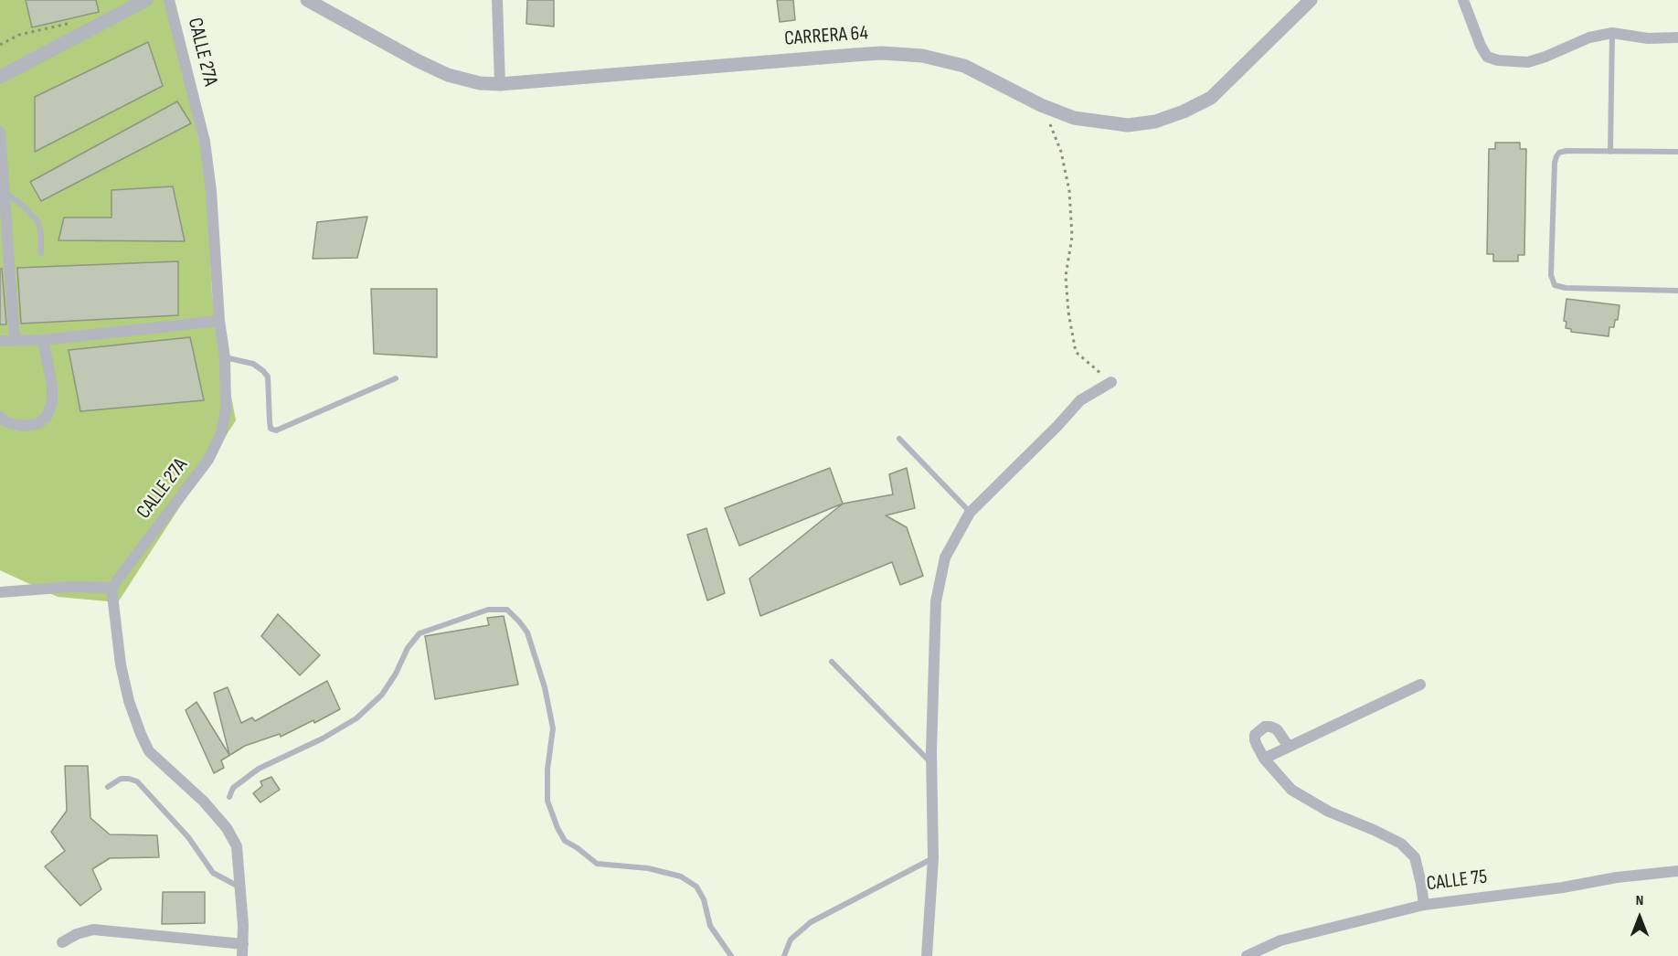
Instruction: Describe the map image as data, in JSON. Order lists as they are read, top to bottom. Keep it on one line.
{"streets":{"street":["CARRERA 64","CALLE 27A","CALLE 75"]},"north":"top"}
